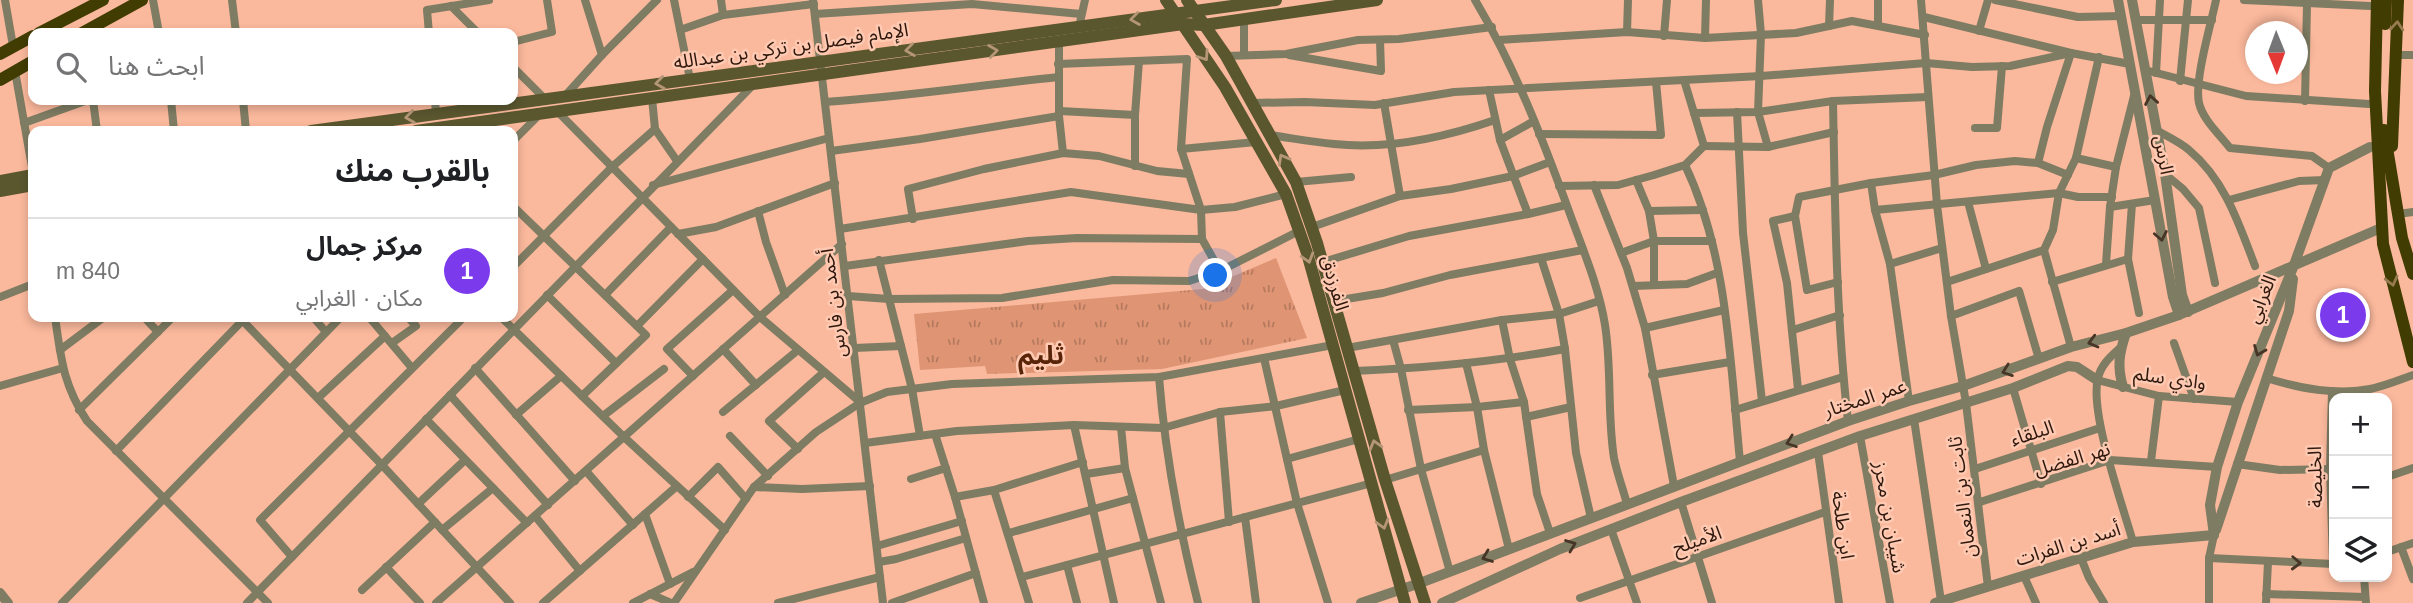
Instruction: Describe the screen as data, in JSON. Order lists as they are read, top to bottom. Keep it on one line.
{"streets":{"main road":["الإمام فيصل بن تركي بن عبدالله","الفرزدق"],"street":["الرس","الغرابي","أحمد بن فارس","وادي سلم","عمر المختار","البلقاء","نهر الفضل","الخليصة","ثابت بن النعمان","شيبان بن محرز","ابن طلحة","الأميلح","أسد بن الفرات"]},"crossings":[["الإمام فيصل بن تركي بن عبدالله","الفرزدق"],["الإمام فيصل بن تركي بن عبدالله","أحمد بن فارس"],["الرس","عمر المختار"],["الفرزدق","عمر المختار"],["الغرابي","وادي سلم"],["الغرابي","عمر المختار"],["الغرابي","نهر الفضل"],["الغرابي","أسد بن الفرات"],["وادي سلم","عمر المختار"],["عمر المختار","ثابت بن النعمان"],["عمر المختار","شيبان بن محرز"],["عمر المختار","ابن طلحة"],["البلقاء","ثابت بن النعمان"],["نهر الفضل","ثابت بن النعمان"],["ثابت بن النعمان","أسد بن الفرات"],["ابن طلحة","الأميلح"]],"districts":["ثليم"],"north":"bottom","page":{"search":"ابحث هنا","heading":"بالقرب منك","list":[{"mark":"1","name":"مركز جمال","note":"مكان · الغرابي","value":"840 m"}],"pins":"1","map_buttons":["+","−"]}}
